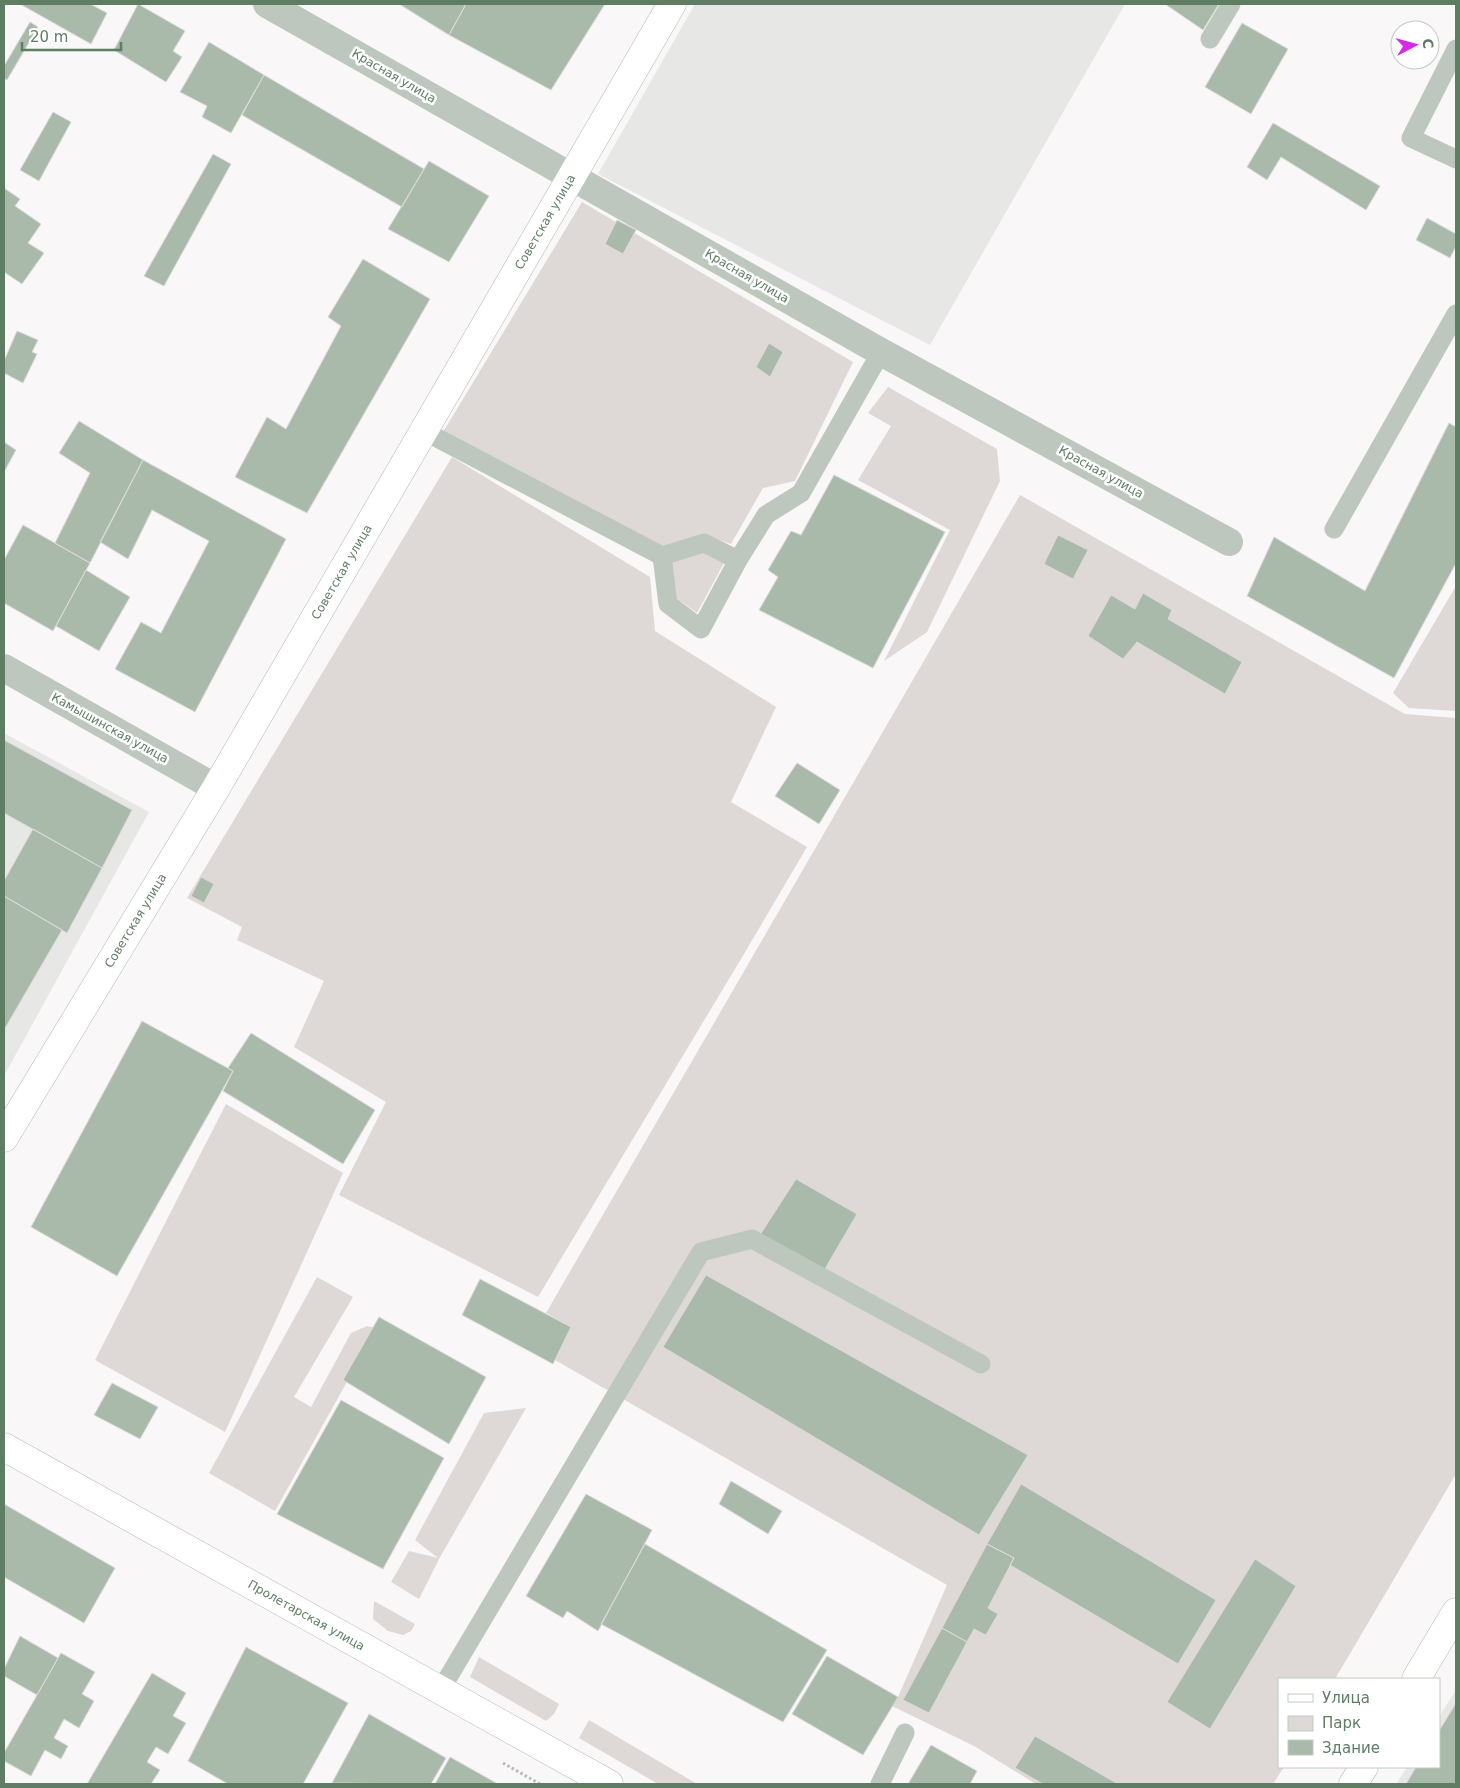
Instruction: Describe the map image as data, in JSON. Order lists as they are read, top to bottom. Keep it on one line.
{"streets":{"street":["Красная улица","Советская улица","Камышинская улица","Пролетарская улица"]},"crossings":[["Красная улица","Советская улица"],["Советская улица","Камышинская улица"]],"legend":["Улица","Парк","Здание"],"scale_bar":"20 m","north":"right"}
